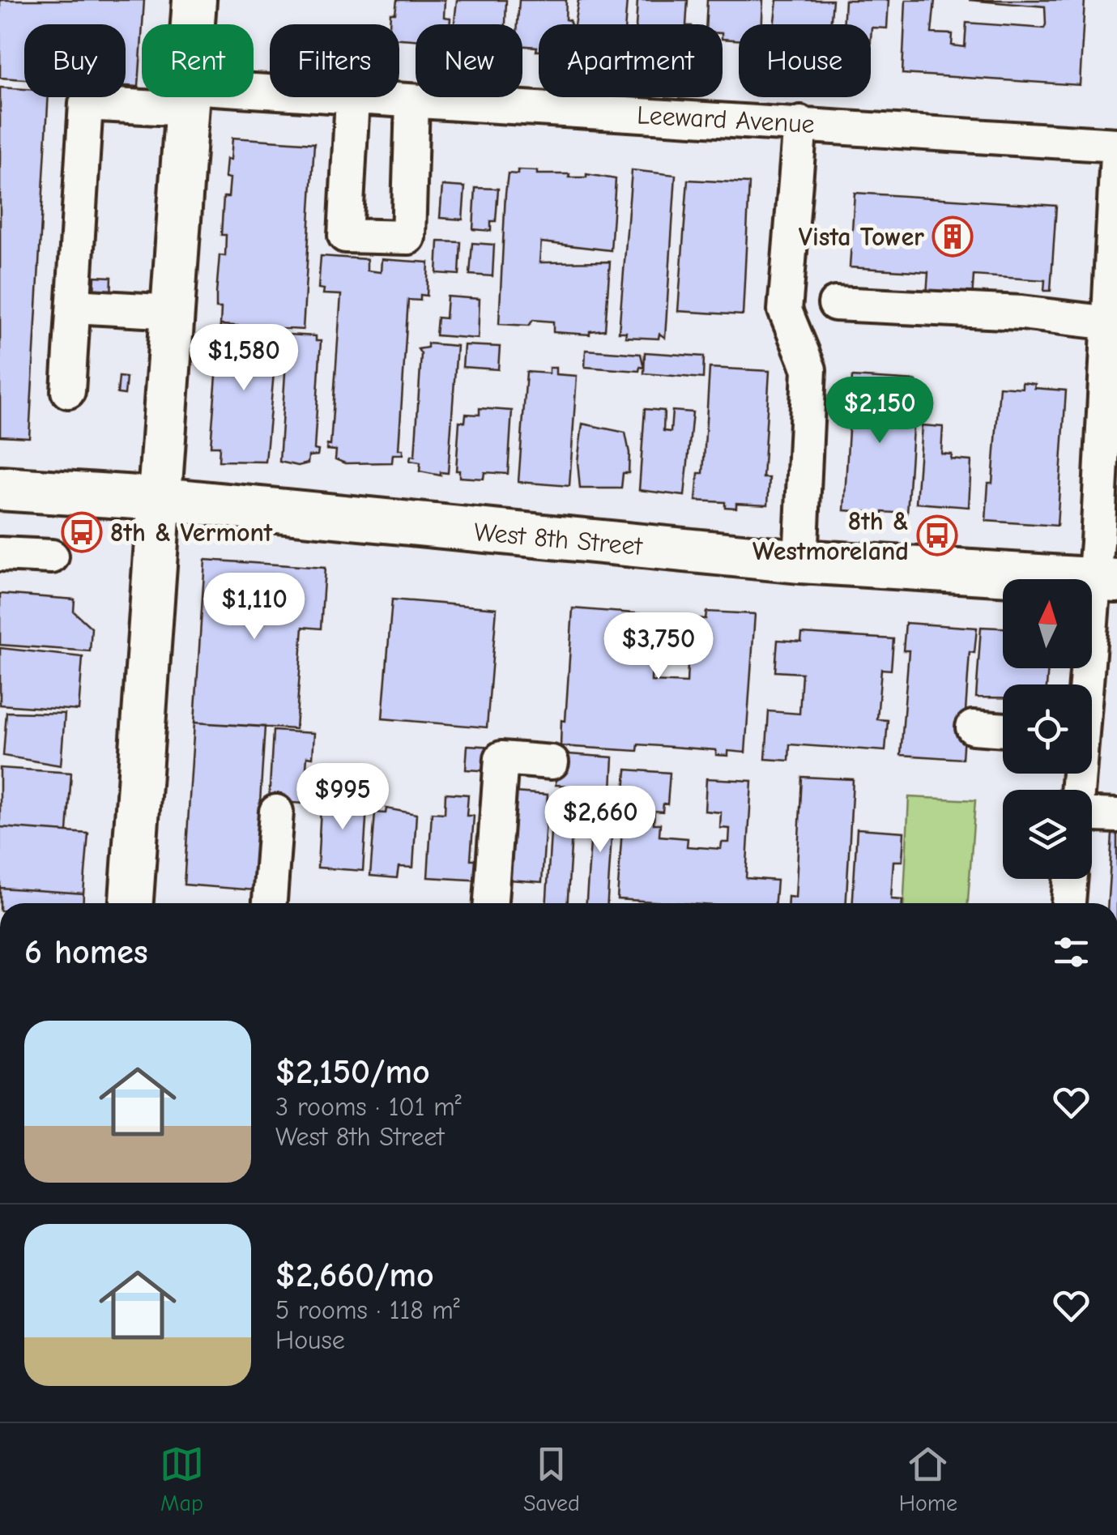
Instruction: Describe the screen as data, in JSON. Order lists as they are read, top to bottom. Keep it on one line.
{"streets":{"main road":["West 8th Street"],"street":["Leeward Avenue"]},"places":{"building":["Vista Tower"],"bus stop":["8th & Vermont","8th & Westmoreland"]},"north":"top","page":{"chip":["Buy","Rent","Filters","New","Apartment","House"],"price":["$1,580","$2,150","$1,110","$3,750","$995","$2,660"],"heading":"6 homes","list":[{"name":"$2,150/mo","note":"3 rooms · 101 m² · West 8th Street"},{"name":"$2,660/mo","note":"5 rooms · 118 m² · House"}],"tabs":["Map","Saved","Home"]}}
